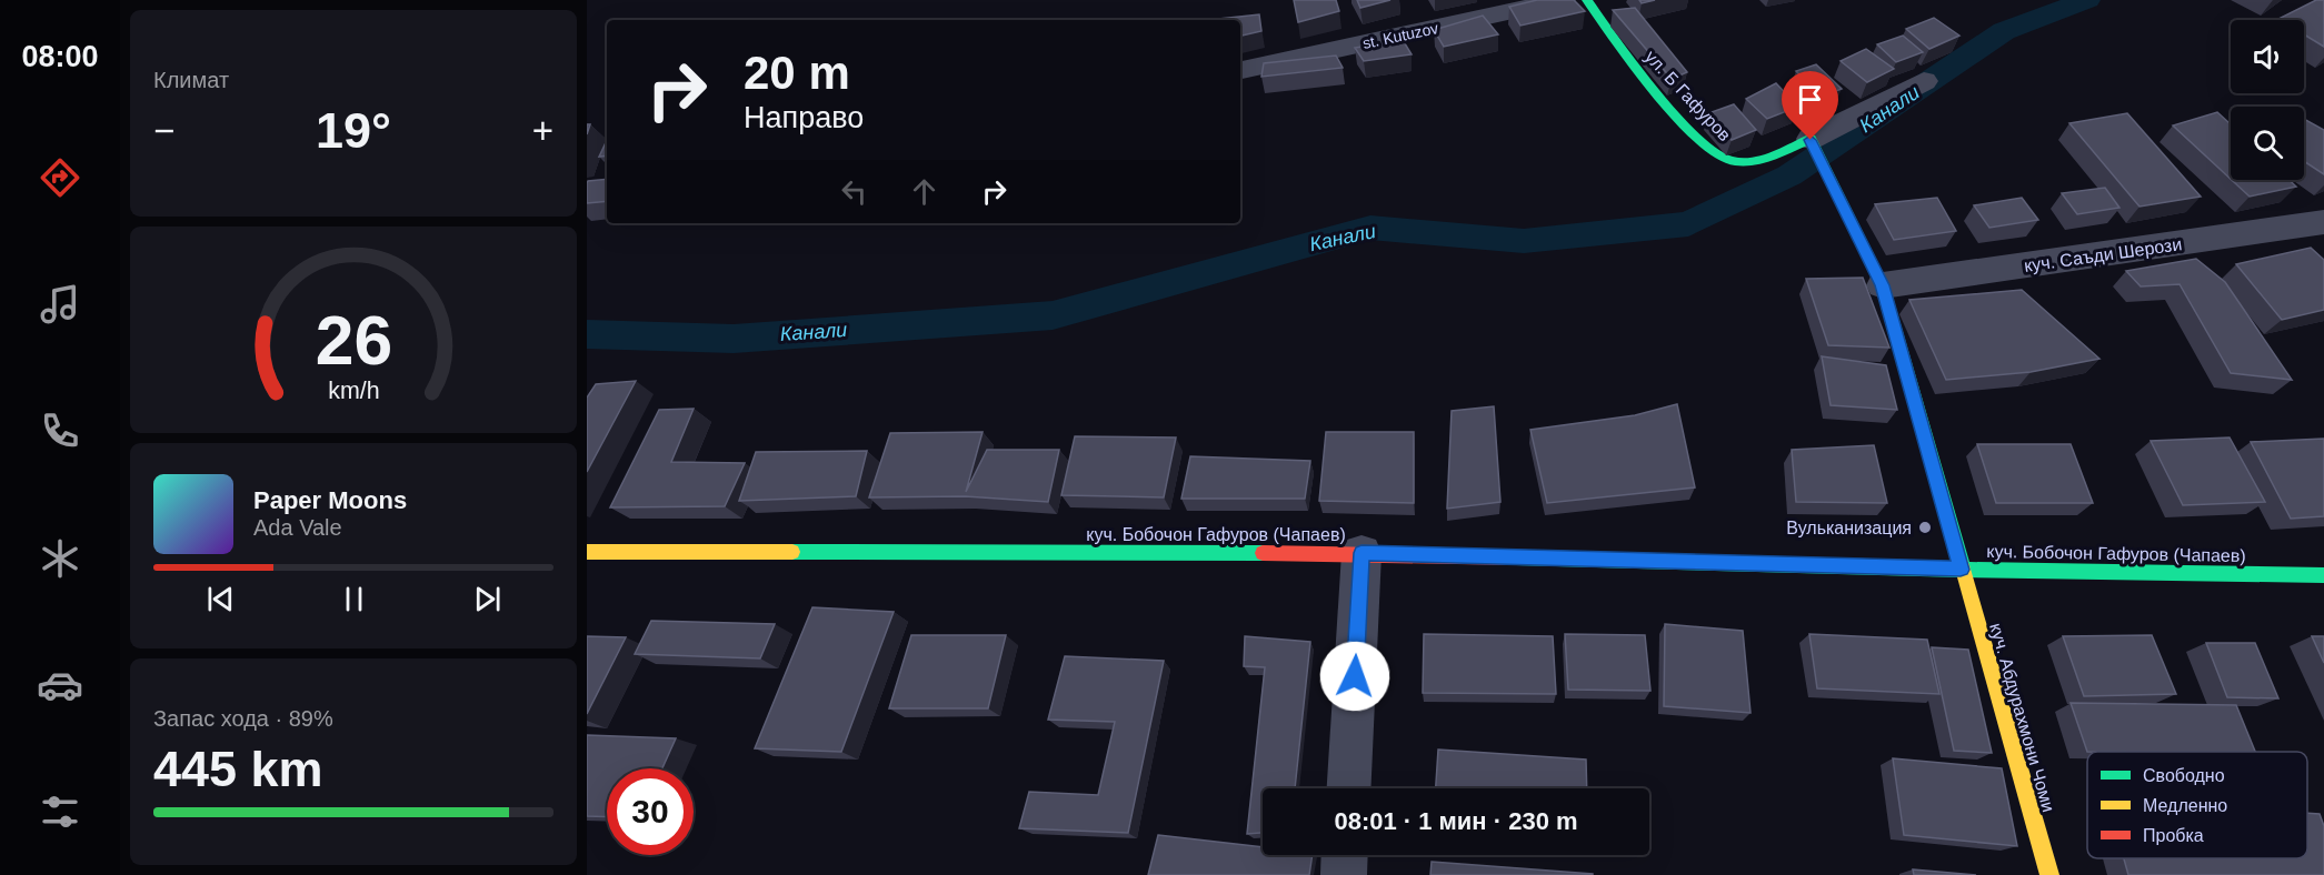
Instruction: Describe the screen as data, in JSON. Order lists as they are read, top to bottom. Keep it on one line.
{"streets":{"street":["st. Kutuzov","ул. Б Гафуров","куч. Саъди Шерози","куч. Бобочон Гафуров (Чапаев)","куч. Абдурахмони Чоми"]},"crossings":[["куч. Бобочон Гафуров (Чапаев)","куч. Абдурахмони Чоми"]],"water":["Канали"],"places":["Вульканизация"],"legend":["Свободно","Медленно","Пробка"],"page":{"tabs":"08:00","tile":["Климат",["Запас хода · 89%","445 km"]],"turn":["20 m","Направо"],"heat":["−","19°","+"],"song":["Paper Moons","Ada Vale"],"limit":"30","trip":"08:01 · 1 мин · 230 m","gauge":["26","km/h"]}}
